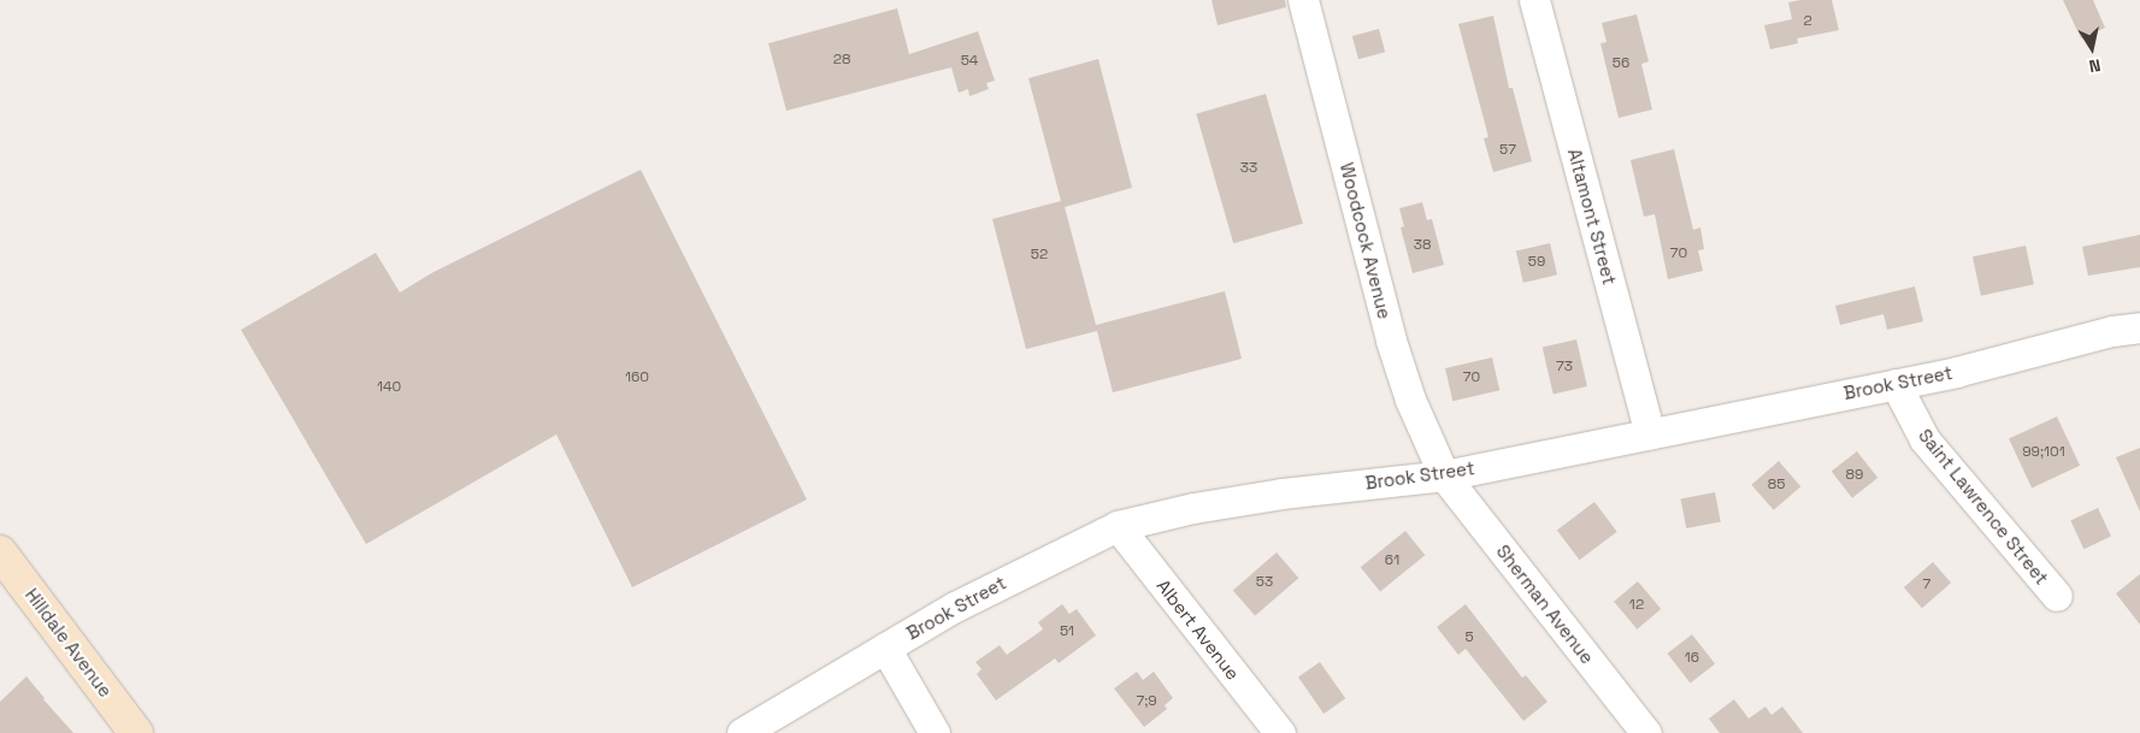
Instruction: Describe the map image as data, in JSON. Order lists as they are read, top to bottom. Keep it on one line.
{"streets":{"main road":["Hilldale Avenue"],"street":["Altamont Street","Woodcock Avenue","Brook Street","Saint Lawrence Street","Sherman Avenue","Albert Avenue"]},"crossings":[["Altamont Street","Brook Street"],["Woodcock Avenue","Brook Street"],["Woodcock Avenue","Sherman Avenue"],["Brook Street","Saint Lawrence Street"],["Brook Street","Sherman Avenue"],["Brook Street","Albert Avenue"]],"house_numbers":["2","28","54","56","57","33","38","70","52","59","73","160","70","140","99;101","89","85","61","53","7","12","51","5","16","7;9"],"north":"bottom"}
